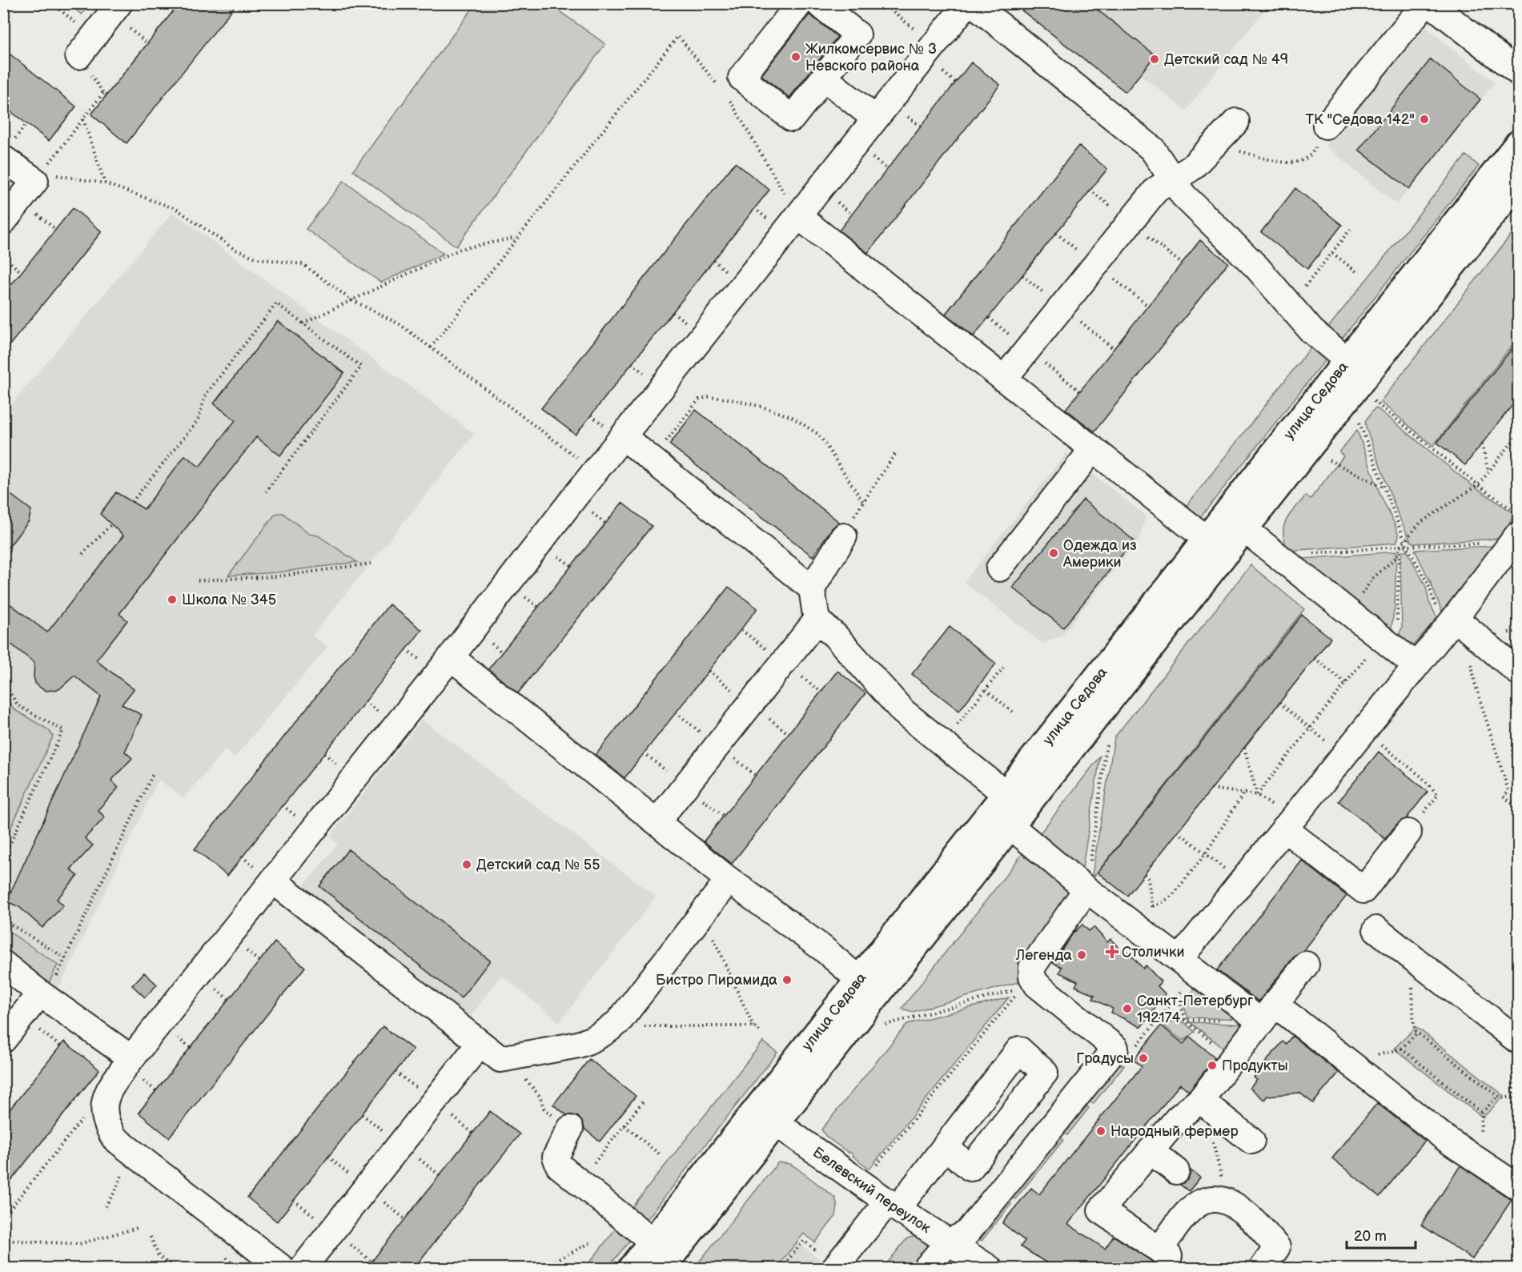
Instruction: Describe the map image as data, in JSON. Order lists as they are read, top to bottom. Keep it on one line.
{"streets":{"main road":["улица Седова"],"street":["Белевский переулок"]},"crossings":[["улица Седова","Белевский переулок"]],"places":{"other":["Жилкомсервис № 3 Невского района","Детский сад № 49","ТК \"Седова 142\"","Одежда из Америки","Школа № 345","Детский сад № 55","Легенда","Бистро Пирамида","Санкт-Петербург 192174","Градусы","Продукты","Народный фермер"],"health":["Столички"]},"scale_bar":"20 m"}
